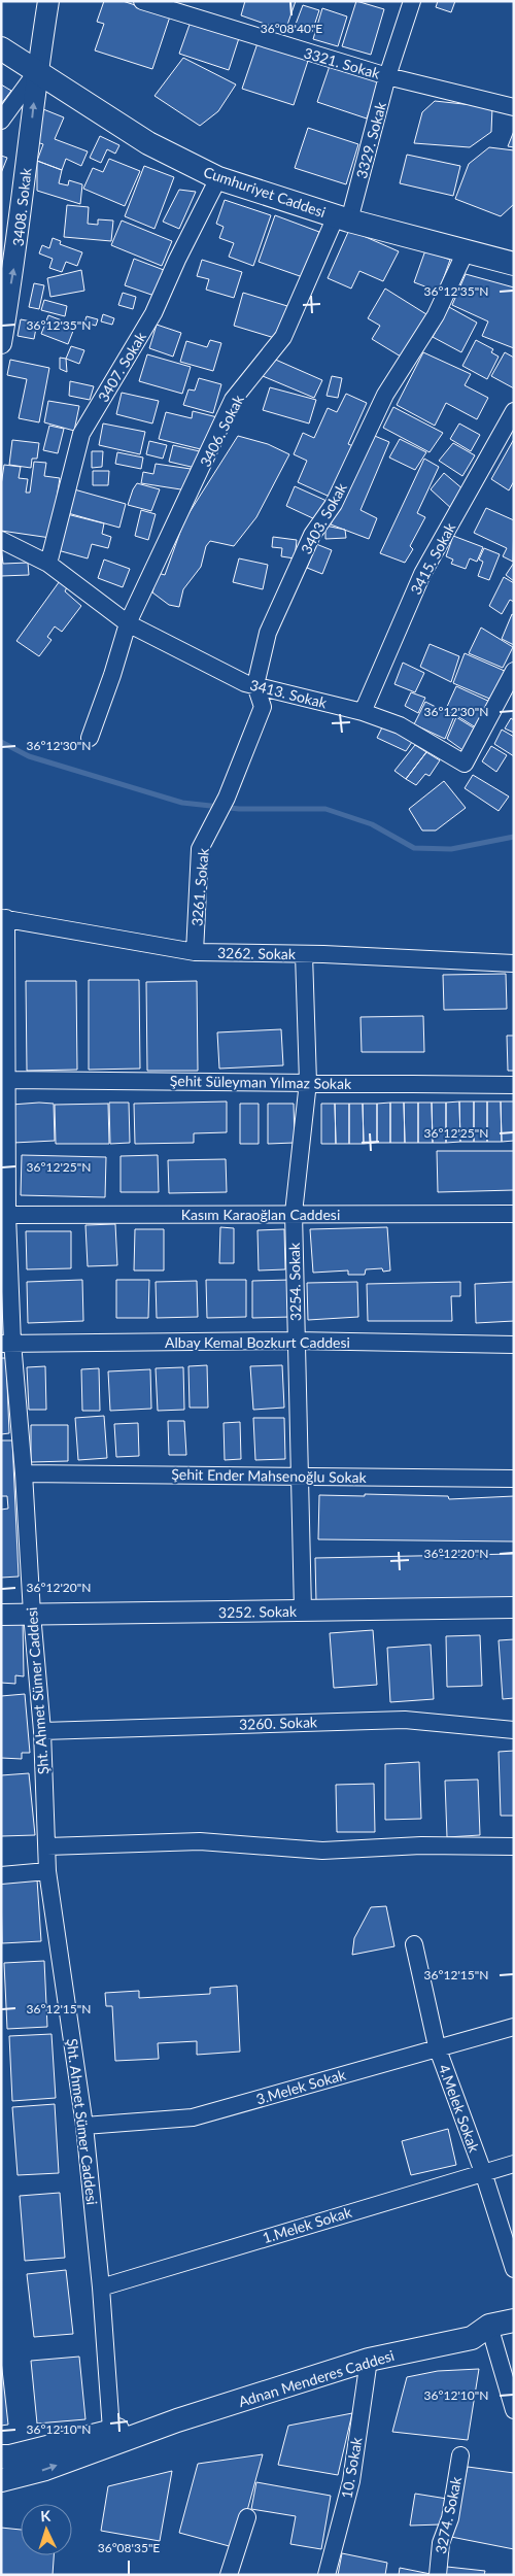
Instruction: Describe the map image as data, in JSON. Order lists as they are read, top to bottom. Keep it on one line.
{"streets":{"main road":["Cumhuriyet Caddesi","Adnan Menderes Caddesi"],"street":["3321. Sokak","3329. Sokak","3408. Sokak","3407. Sokak","3406. Sokak","3403. Sokak","3415. Sokak","3413. Sokak","3261. Sokak","3262. Sokak","Şehit Süleyman Yılmaz Sokak","Kasım Karaoğlan Caddesi","3254. Sokak","Albay Kemal Bozkurt Caddesi","Şehit Ender Mahsenoğlu Sokak","3252. Sokak","Şht. Ahmet Sümer Caddesi","3260. Sokak","3.Melek Sokak","4.Melek Sokak","1.Melek Sokak","10. Sokak","3274. Sokak"]},"crossings":[["3321. Sokak","3329. Sokak"],["3329. Sokak","Cumhuriyet Caddesi"],["3329. Sokak","3406. Sokak"],["Cumhuriyet Caddesi","3408. Sokak"],["Cumhuriyet Caddesi","3407. Sokak"],["Cumhuriyet Caddesi","3406. Sokak"],["Cumhuriyet Caddesi","3403. Sokak"],["3407. Sokak","3413. Sokak"],["3406. Sokak","3413. Sokak"],["3403. Sokak","3413. Sokak"],["3403. Sokak","3261. Sokak"],["3415. Sokak","3413. Sokak"],["3261. Sokak","3262. Sokak"],["3262. Sokak","3254. Sokak"],["3262. Sokak","Şht. Ahmet Sümer Caddesi"],["Şehit Süleyman Yılmaz Sokak","3254. Sokak"],["Şehit Süleyman Yılmaz Sokak","Şht. Ahmet Sümer Caddesi"],["Kasım Karaoğlan Caddesi","3254. Sokak"],["Kasım Karaoğlan Caddesi","Şht. Ahmet Sümer Caddesi"],["3254. Sokak","Albay Kemal Bozkurt Caddesi"],["3254. Sokak","Şehit Ender Mahsenoğlu Sokak"],["3254. Sokak","3252. Sokak"],["Albay Kemal Bozkurt Caddesi","Şht. Ahmet Sümer Caddesi"],["Şehit Ender Mahsenoğlu Sokak","Şht. Ahmet Sümer Caddesi"],["3252. Sokak","Şht. Ahmet Sümer Caddesi"],["Şht. Ahmet Sümer Caddesi","3260. Sokak"],["Şht. Ahmet Sümer Caddesi","3.Melek Sokak"],["Şht. Ahmet Sümer Caddesi","1.Melek Sokak"],["Şht. Ahmet Sümer Caddesi","Adnan Menderes Caddesi"],["3.Melek Sokak","4.Melek Sokak"],["4.Melek Sokak","1.Melek Sokak"],["Adnan Menderes Caddesi","10. Sokak"]],"one_way":["3408. Sokak"],"north":"top","coordinates":["36°08'40\"E","36°12'35\"N","36°12'30\"N","36°12'25\"N","36°12'20\"N","36°12'15\"N","36°12'10\"N","36°08'35\"E"]}
